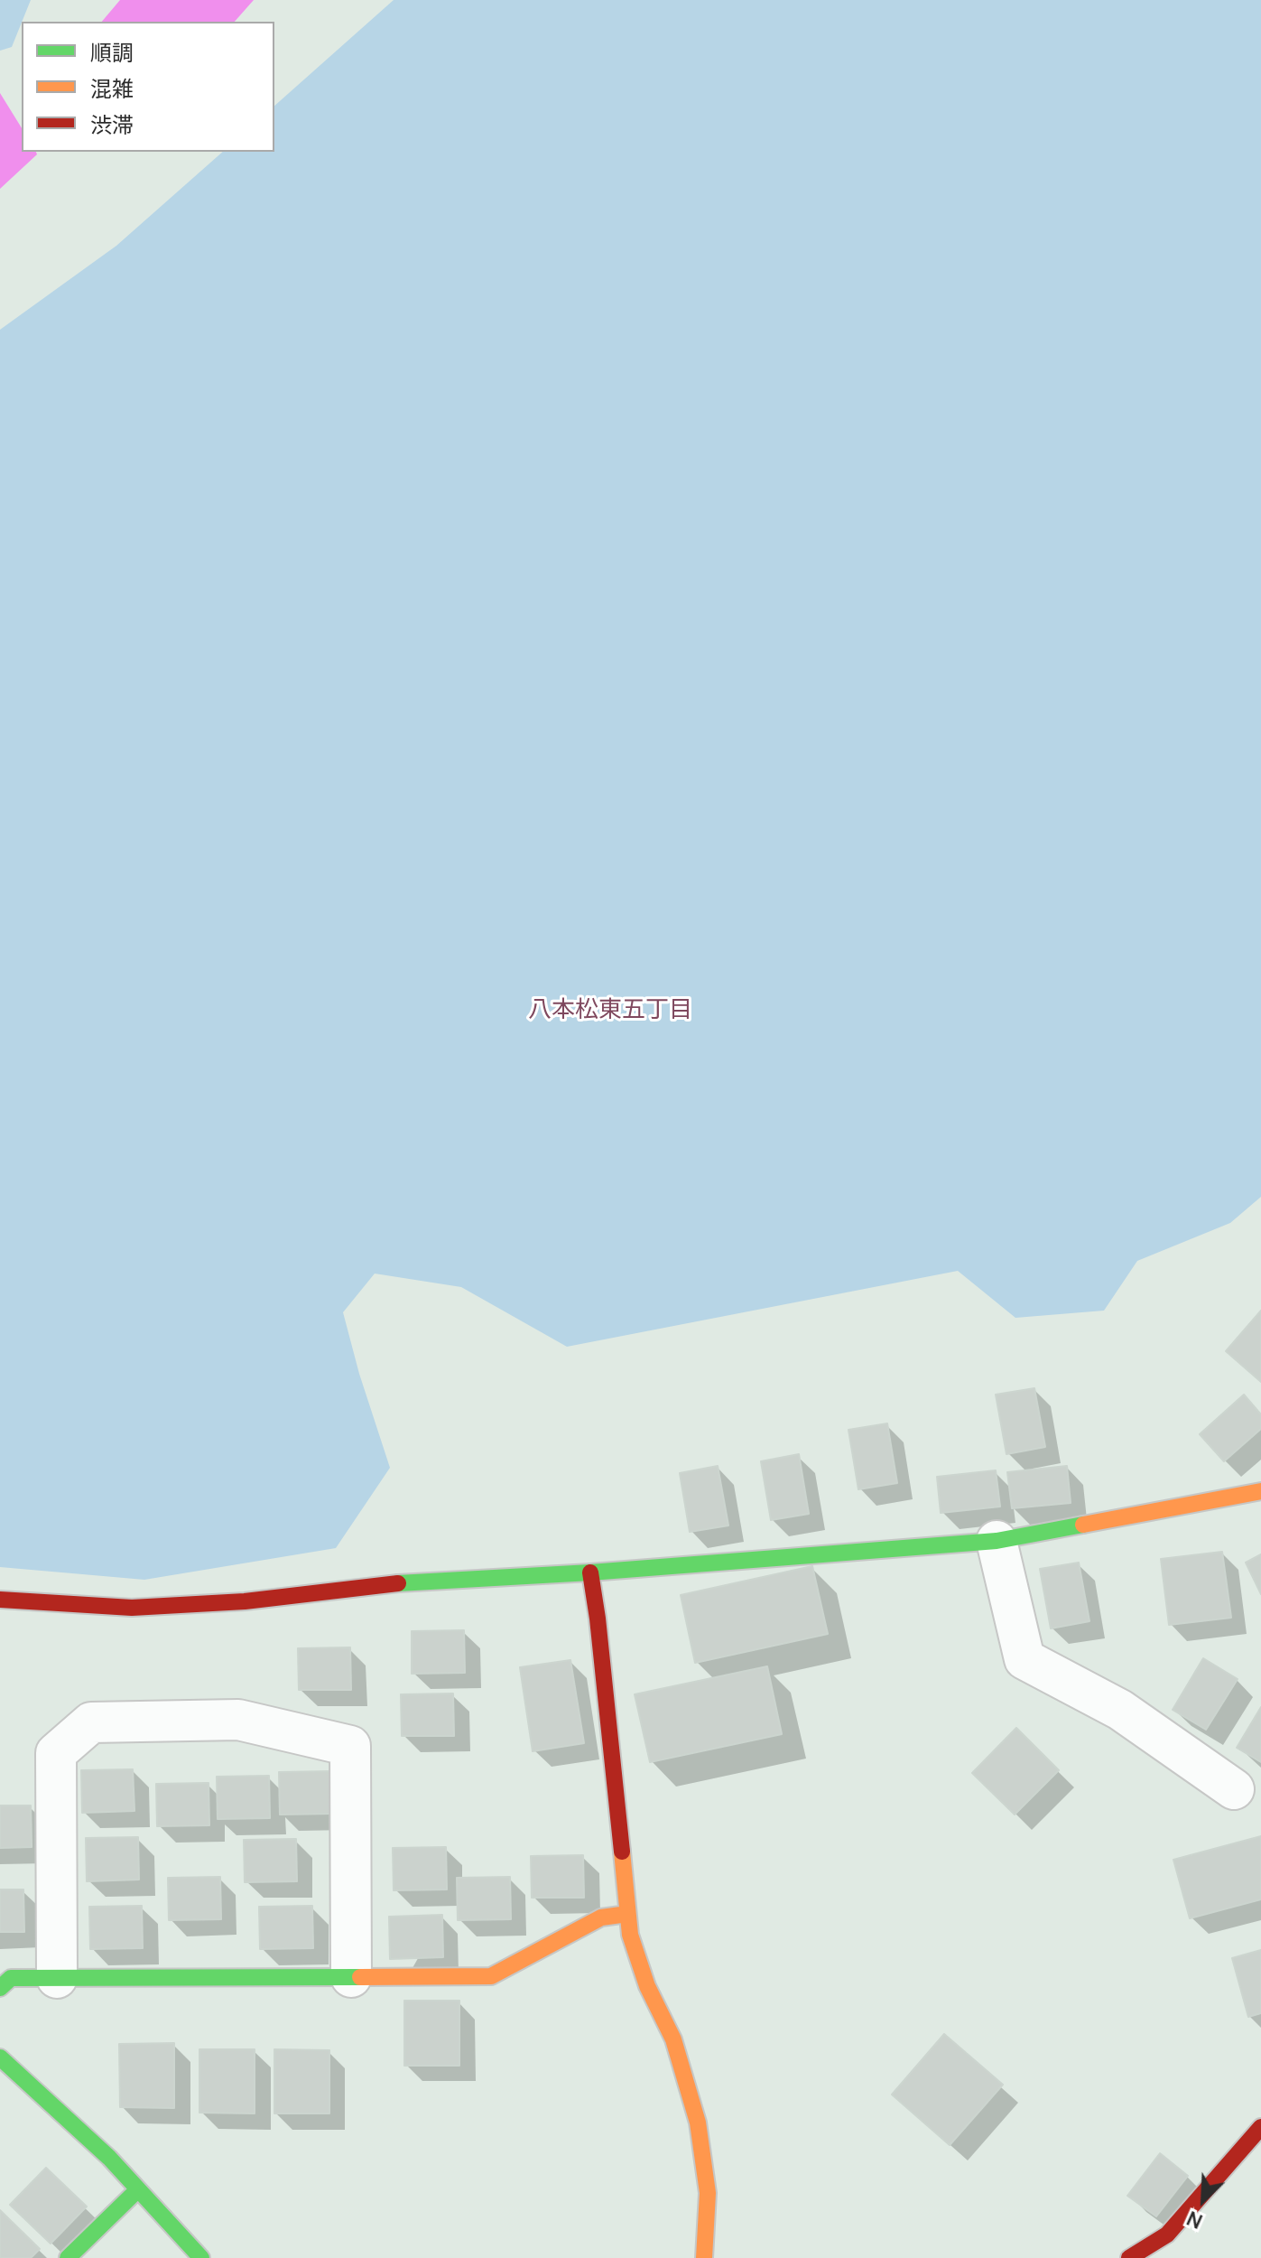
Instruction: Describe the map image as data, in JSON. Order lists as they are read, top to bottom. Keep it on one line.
{"districts":["八本松東五丁目"],"legend":["順調","混雑","渋滞"],"north":"bottom left"}
